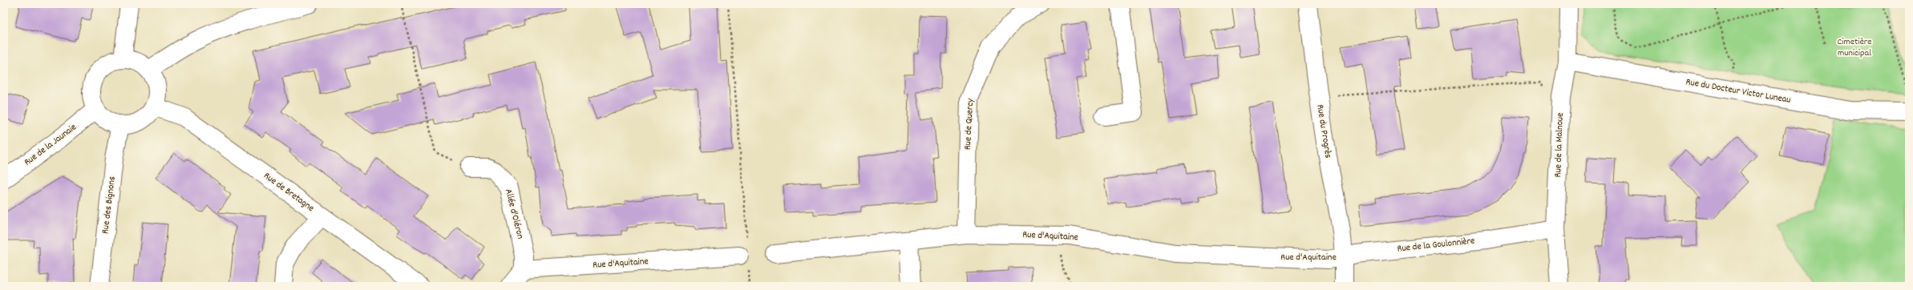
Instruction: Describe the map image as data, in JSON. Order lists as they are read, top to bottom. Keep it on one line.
{"streets":{"street":["Rue du Docteur Victor Luneau","Rue de Quercy","Rue du Progrès","Rue de la Jaunaie","Rue de la Malnoue","Rue de Bretagne","Rue des Bignons","Allée d'Oléron","Rue d'Aquitaine","Rue de la Goulonnière"]},"crossings":[["Rue du Docteur Victor Luneau","Rue de la Malnoue"],["Rue de Quercy","Rue d'Aquitaine"],["Rue du Progrès","Rue d'Aquitaine"],["Rue du Progrès","Rue de la Goulonnière"],["Rue de la Jaunaie","Rue de Bretagne"],["Rue de la Jaunaie","Rue des Bignons"],["Rue de la Malnoue","Rue de la Goulonnière"],["Rue de Bretagne","Rue des Bignons"],["Allée d'Oléron","Rue d'Aquitaine"],["Rue d'Aquitaine","Rue de la Goulonnière"]],"parks":["Cimetière municipal"]}
